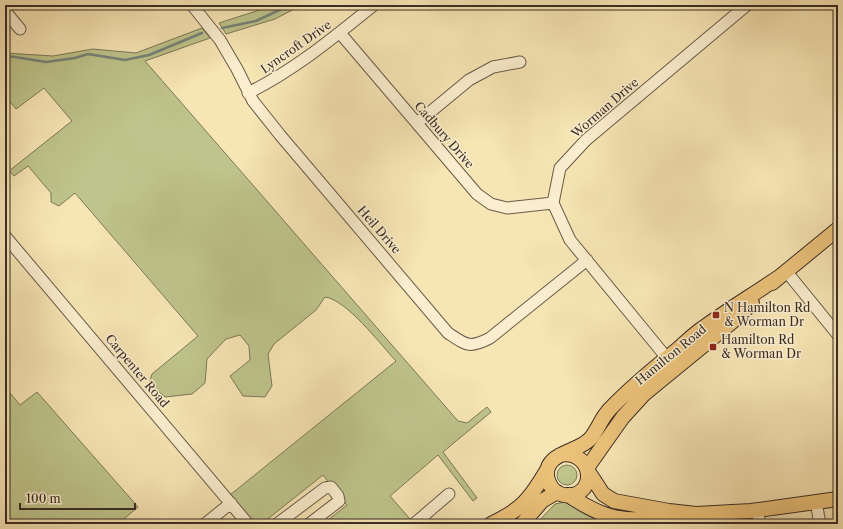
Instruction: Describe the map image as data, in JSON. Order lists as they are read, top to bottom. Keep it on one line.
{"streets":{"main road":["Hamilton Road"],"street":["Lyncroft Drive","Worman Drive","Cadbury Drive","Heil Drive","Carpenter Road"]},"crossings":[["Lyncroft Drive","Cadbury Drive"],["Lyncroft Drive","Heil Drive"],["Worman Drive","Cadbury Drive"]],"places":{"transit":["N Hamilton Rd & Worman Dr","Hamilton Rd & Worman Dr"]},"scale_bar":"100 m"}
